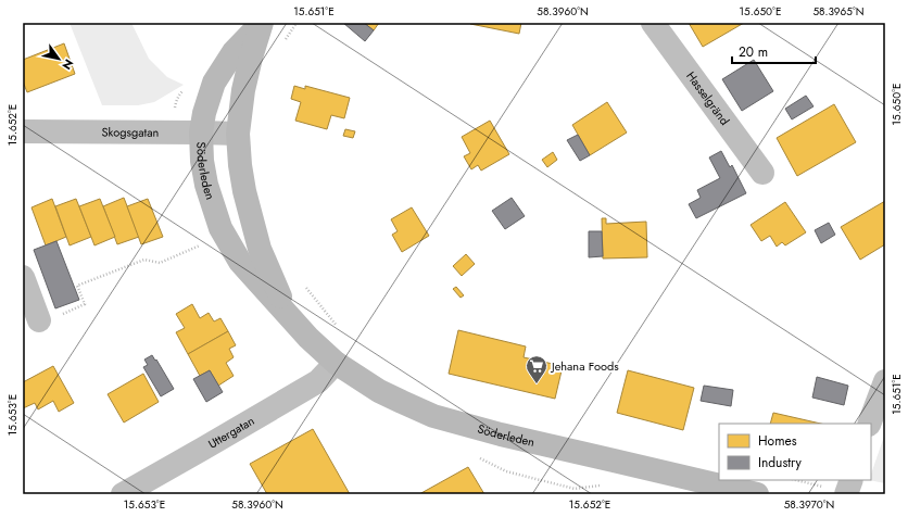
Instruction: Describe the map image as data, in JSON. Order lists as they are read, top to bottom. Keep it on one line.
{"streets":{"main road":["Söderleden"],"street":["Hasselgränd","Skogsgatan","Uttergatan"]},"crossings":[["Skogsgatan","Söderleden"],["Söderleden","Uttergatan"]],"places":{"supermarket":["Jehana Foods"]},"legend":["Homes","Industry"],"scale_bar":"20 m","north":"bottom right","coordinates":["15.651°E","58.3960°N","15.650°E","58.3965°N","15.652°E","15.653°E","58.3970°N"]}
